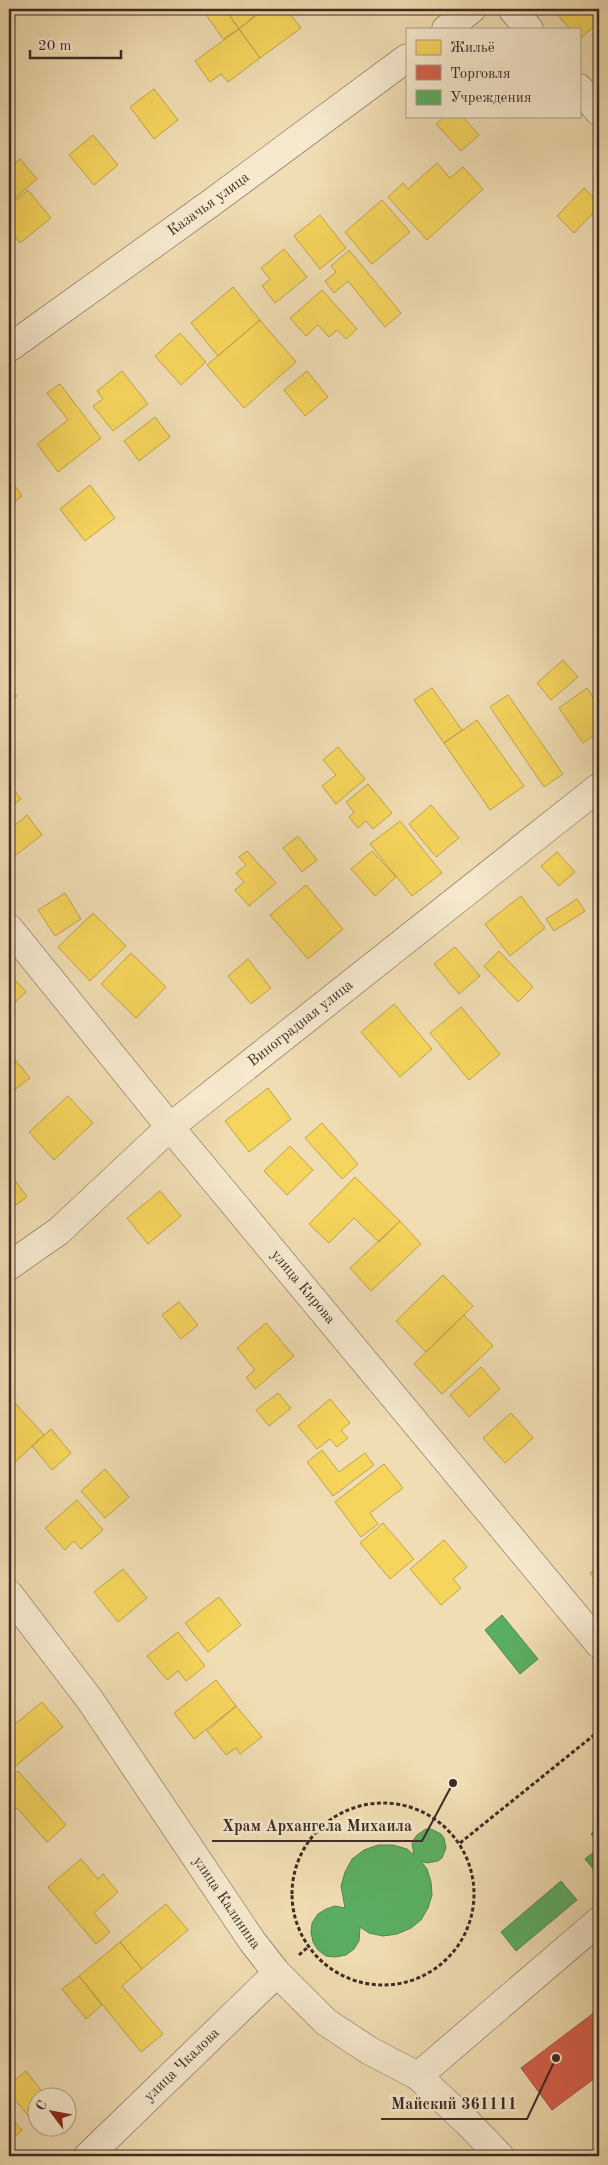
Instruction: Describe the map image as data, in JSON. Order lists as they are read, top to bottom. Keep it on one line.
{"streets":{"street":["Казачья улица","Виноградная улица","улица Кирова","улица Калинина","улица Чкалова"]},"crossings":[["Виноградная улица","улица Кирова"],["улица Калинина","улица Чкалова"]],"places":["Храм Архангела Михаила","Майский 361111"],"legend":["Жильё","Торговля","Учреждения"],"scale_bar":"20 m","north":"top left"}
